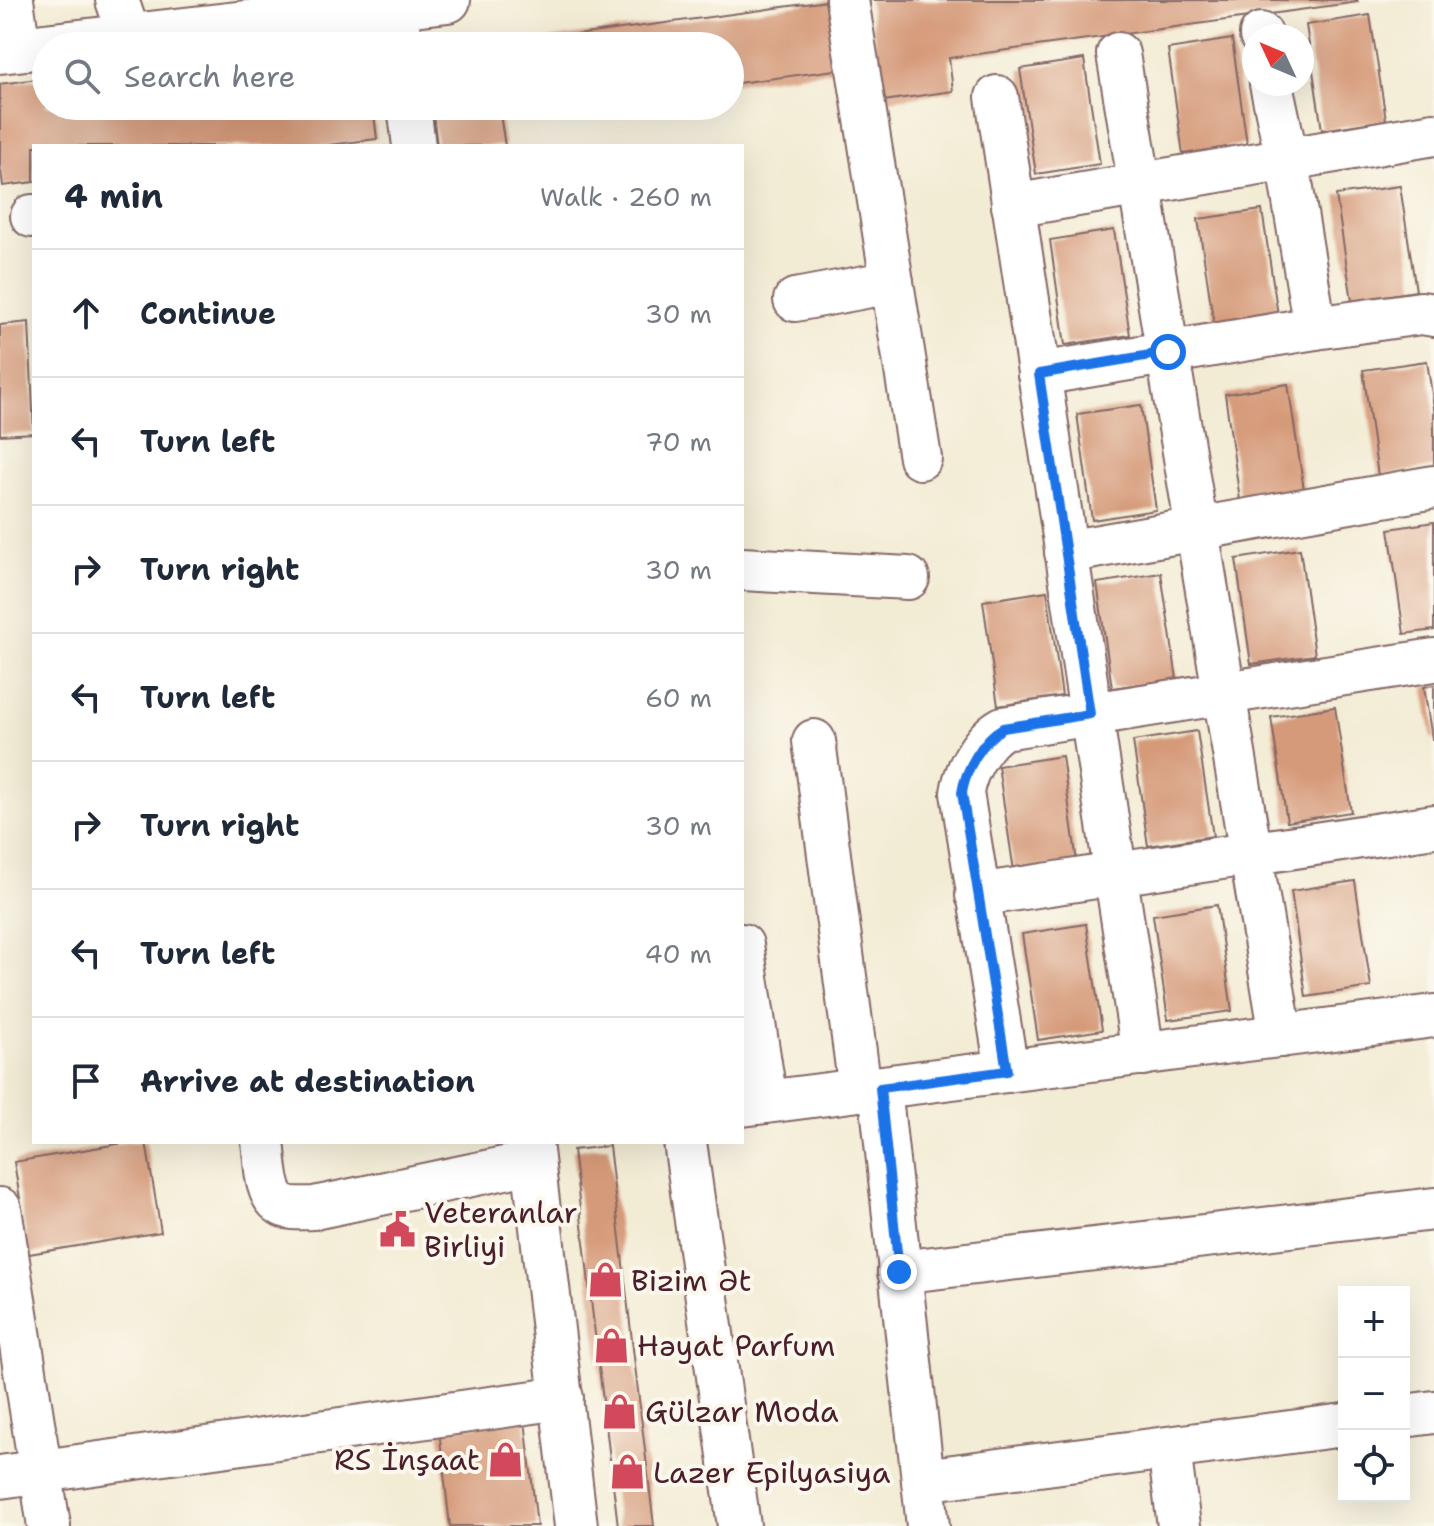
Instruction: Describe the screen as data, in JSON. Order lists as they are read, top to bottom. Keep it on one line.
{"places":{"public building":["Veteranlar Birliyi"],"shop":["Bizim Ət","Həyat Parfum","Gülzar Moda","RS İnşaat","Lazer Epilyasiya"]},"north":"top left","page":{"search":"Search here","heading":["4 min","Walk · 260 m"],"list":[["Continue","30 m"],["Turn left","70 m"],["Turn right","30 m"],["Turn left","60 m"],["Turn right","30 m"],["Turn left","40 m"],"Arrive at destination"],"map_buttons":["+","−"]}}
